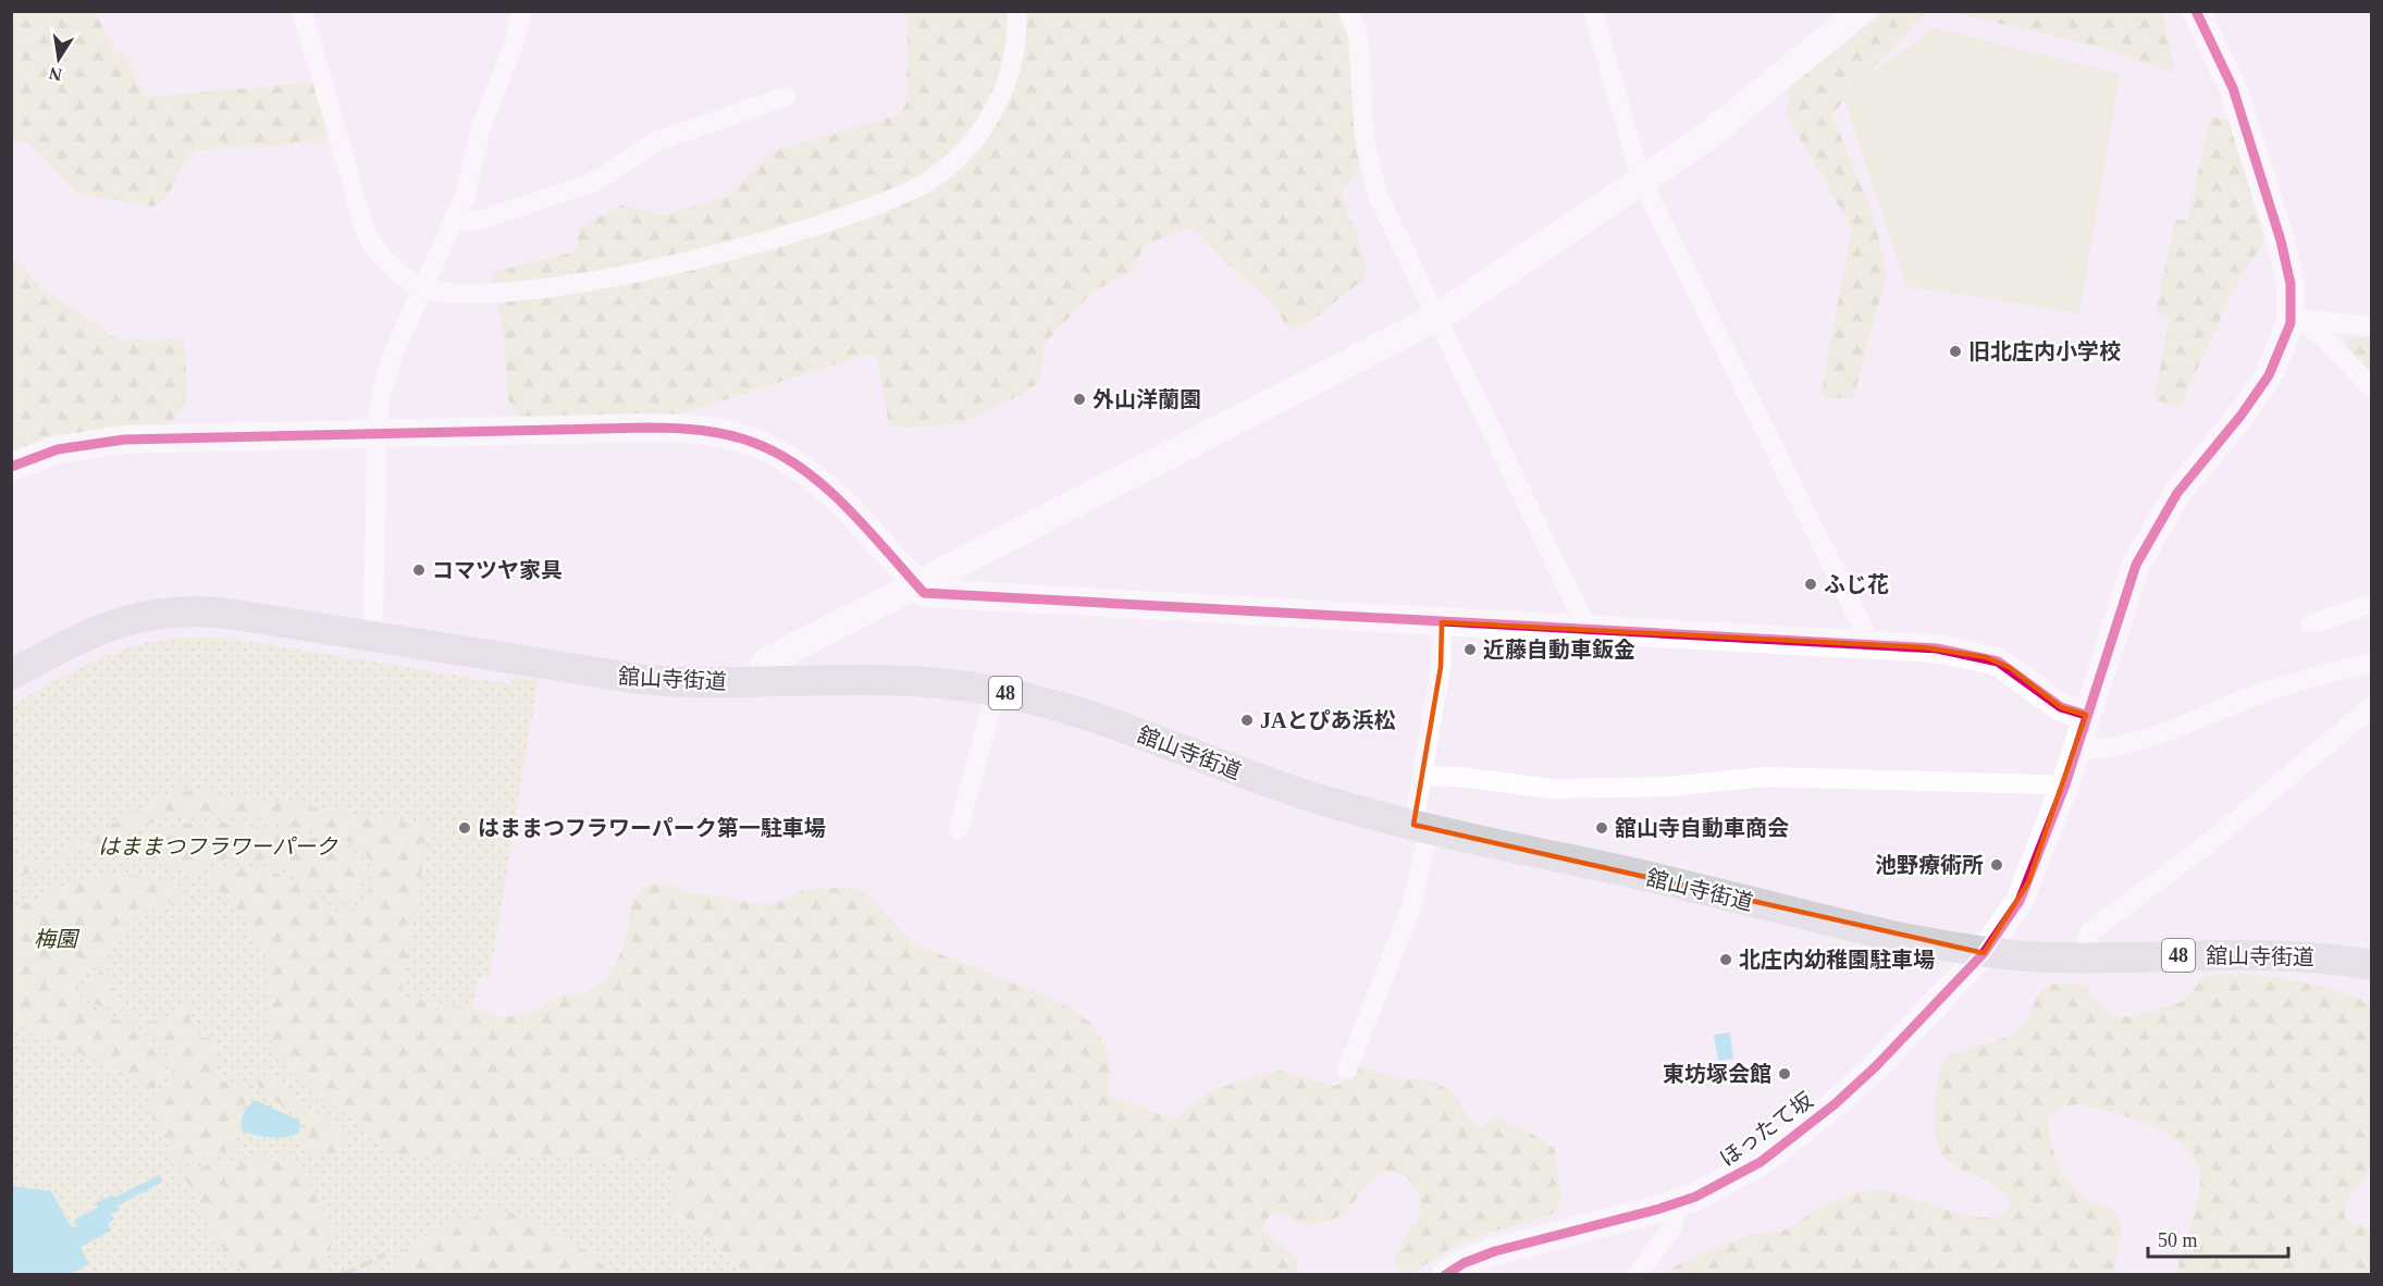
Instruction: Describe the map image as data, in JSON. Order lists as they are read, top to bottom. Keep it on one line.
{"streets":{"main road":["舘山寺街道","48"],"street":["ほったて坂"]},"crossings":[["舘山寺街道","ほったて坂"]],"parks":["はままつフラワーパーク","梅園"],"places":["旧北庄内小学校","外山洋蘭園","コマツヤ家具","ふじ花","近藤自動車鈑金","JAとぴあ浜松","はままつフラワーパーク第一駐車場","舘山寺自動車商会","池野療術所","北庄内幼稚園駐車場","東坊塚会館"],"scale_bar":"50 m","north":"bottom"}
